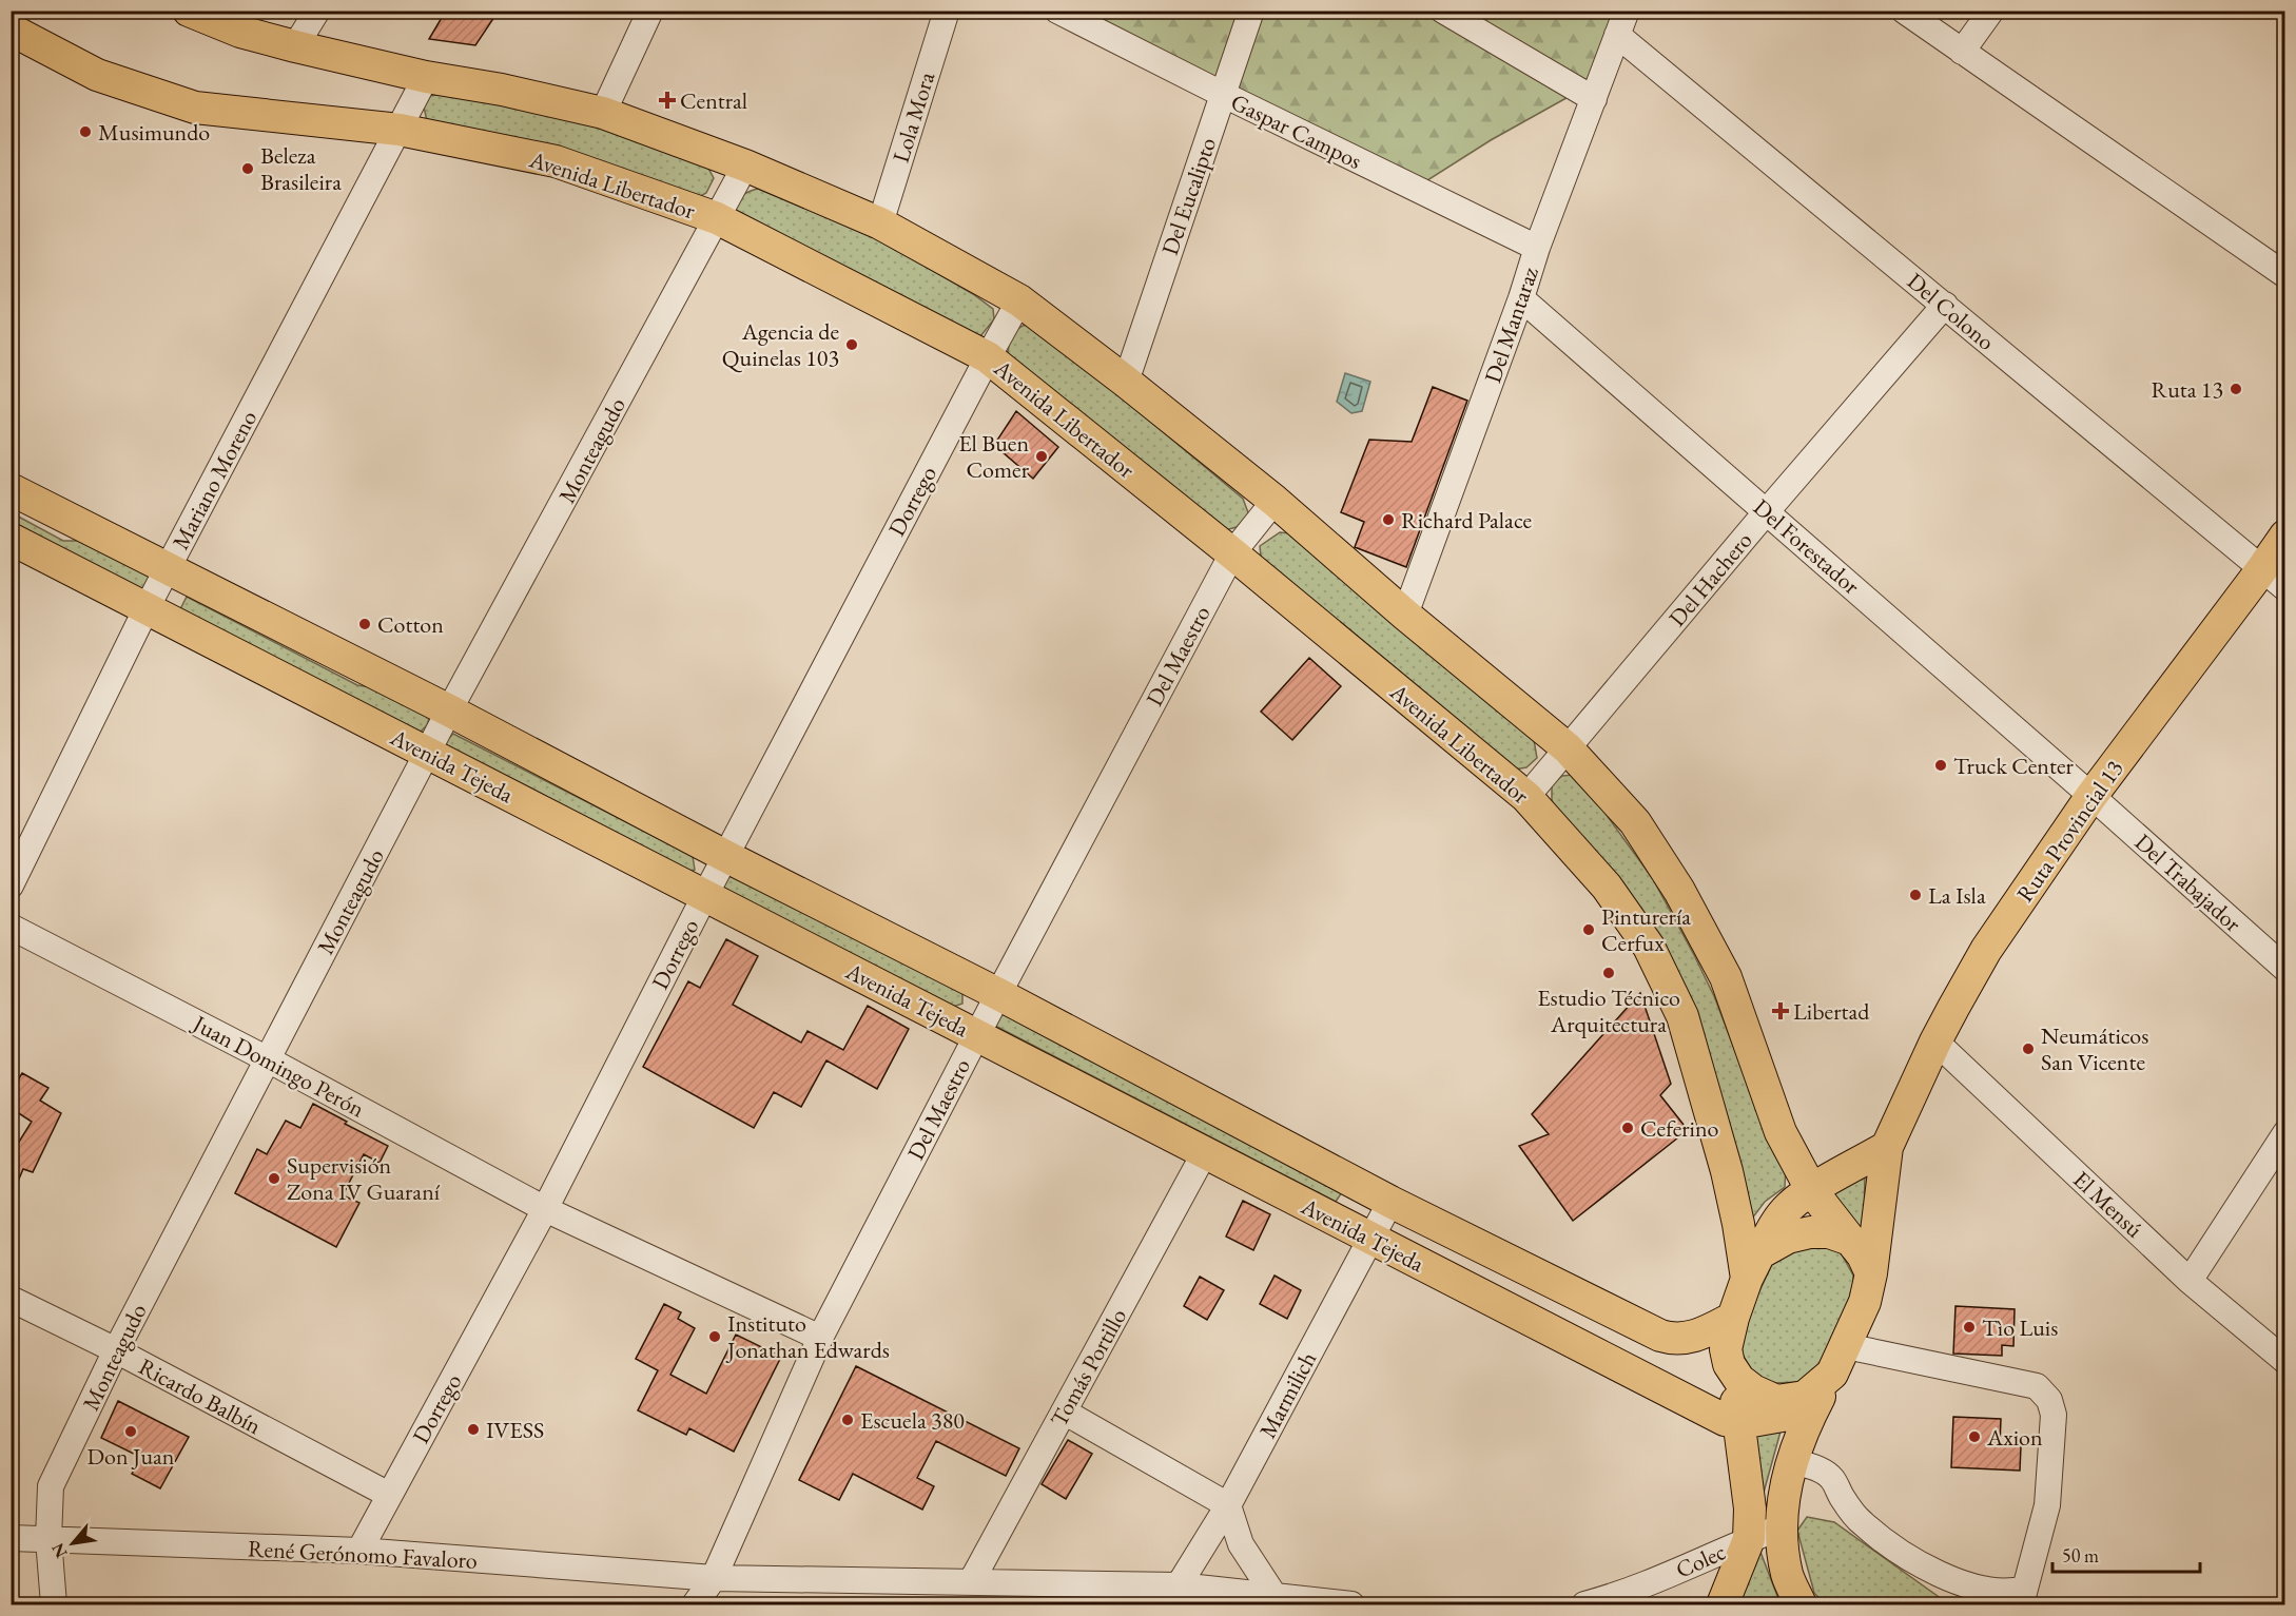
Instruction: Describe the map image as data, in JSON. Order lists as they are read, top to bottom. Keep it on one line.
{"streets":{"main road":["Avenida Libertador","Avenida Tejeda","Ruta Provincial 13"],"street":["Lola Mora","Gaspar Campos","Del Eucalipto","Del Colono","Del Mantaraz","Monteagudo","Mariano Moreno","Dorrego","Del Forestador","Del Hachero","Del Maestro","Del Trabajador","Juan Domingo Perón","El Mensú","Tomás Portillo","Marmilich","Ricardo Balbín","René Gerónomo Favaloro","Colec"]},"crossings":[["Gaspar Campos","Del Eucalipto"],["Gaspar Campos","Del Mantaraz"],["Avenida Libertador","Monteagudo"],["Avenida Libertador","Mariano Moreno"],["Avenida Libertador","Dorrego"],["Avenida Libertador","Del Hachero"],["Avenida Libertador","Del Maestro"],["Avenida Libertador","Avenida Tejeda"],["Avenida Libertador","Ruta Provincial 13"],["Del Colono","Del Mantaraz"],["Del Colono","Del Hachero"],["Del Colono","Ruta Provincial 13"],["Del Mantaraz","Del Forestador"],["Monteagudo","Avenida Tejeda"],["Monteagudo","Juan Domingo Perón"],["Monteagudo","Ricardo Balbín"],["Monteagudo","René Gerónomo Favaloro"],["Mariano Moreno","Avenida Tejeda"],["Dorrego","Avenida Tejeda"],["Dorrego","Juan Domingo Perón"],["Dorrego","Ricardo Balbín"],["Dorrego","René Gerónomo Favaloro"],["Del Forestador","Del Hachero"],["Del Forestador","Ruta Provincial 13"],["Del Forestador","Del Trabajador"],["Del Maestro","Avenida Tejeda"],["Del Maestro","Juan Domingo Perón"],["Del Maestro","René Gerónomo Favaloro"],["Avenida Tejeda","Ruta Provincial 13"],["Avenida Tejeda","Tomás Portillo"],["Avenida Tejeda","Marmilich"],["Ruta Provincial 13","Del Trabajador"],["Ruta Provincial 13","El Mensú"]],"places":{"health":["Central","Libertad"],"other":["Musimundo","Beleza Brasileira","Agencia de Quinelas 103","Ruta 13","El Buen Comer","Richard Palace","Cotton","Truck Center","La Isla","Pinturería Cerfux","Estudio Técnico Arquitectura","Neumáticos San Vicente","Ceferino","Supervisión Zona IV Guaraní","Tìo Luis","Instituto Jonathan Edwards","Escuela 380","IVESS","Don Juan","Axion"]},"scale_bar":"50 m","north":"bottom left"}
